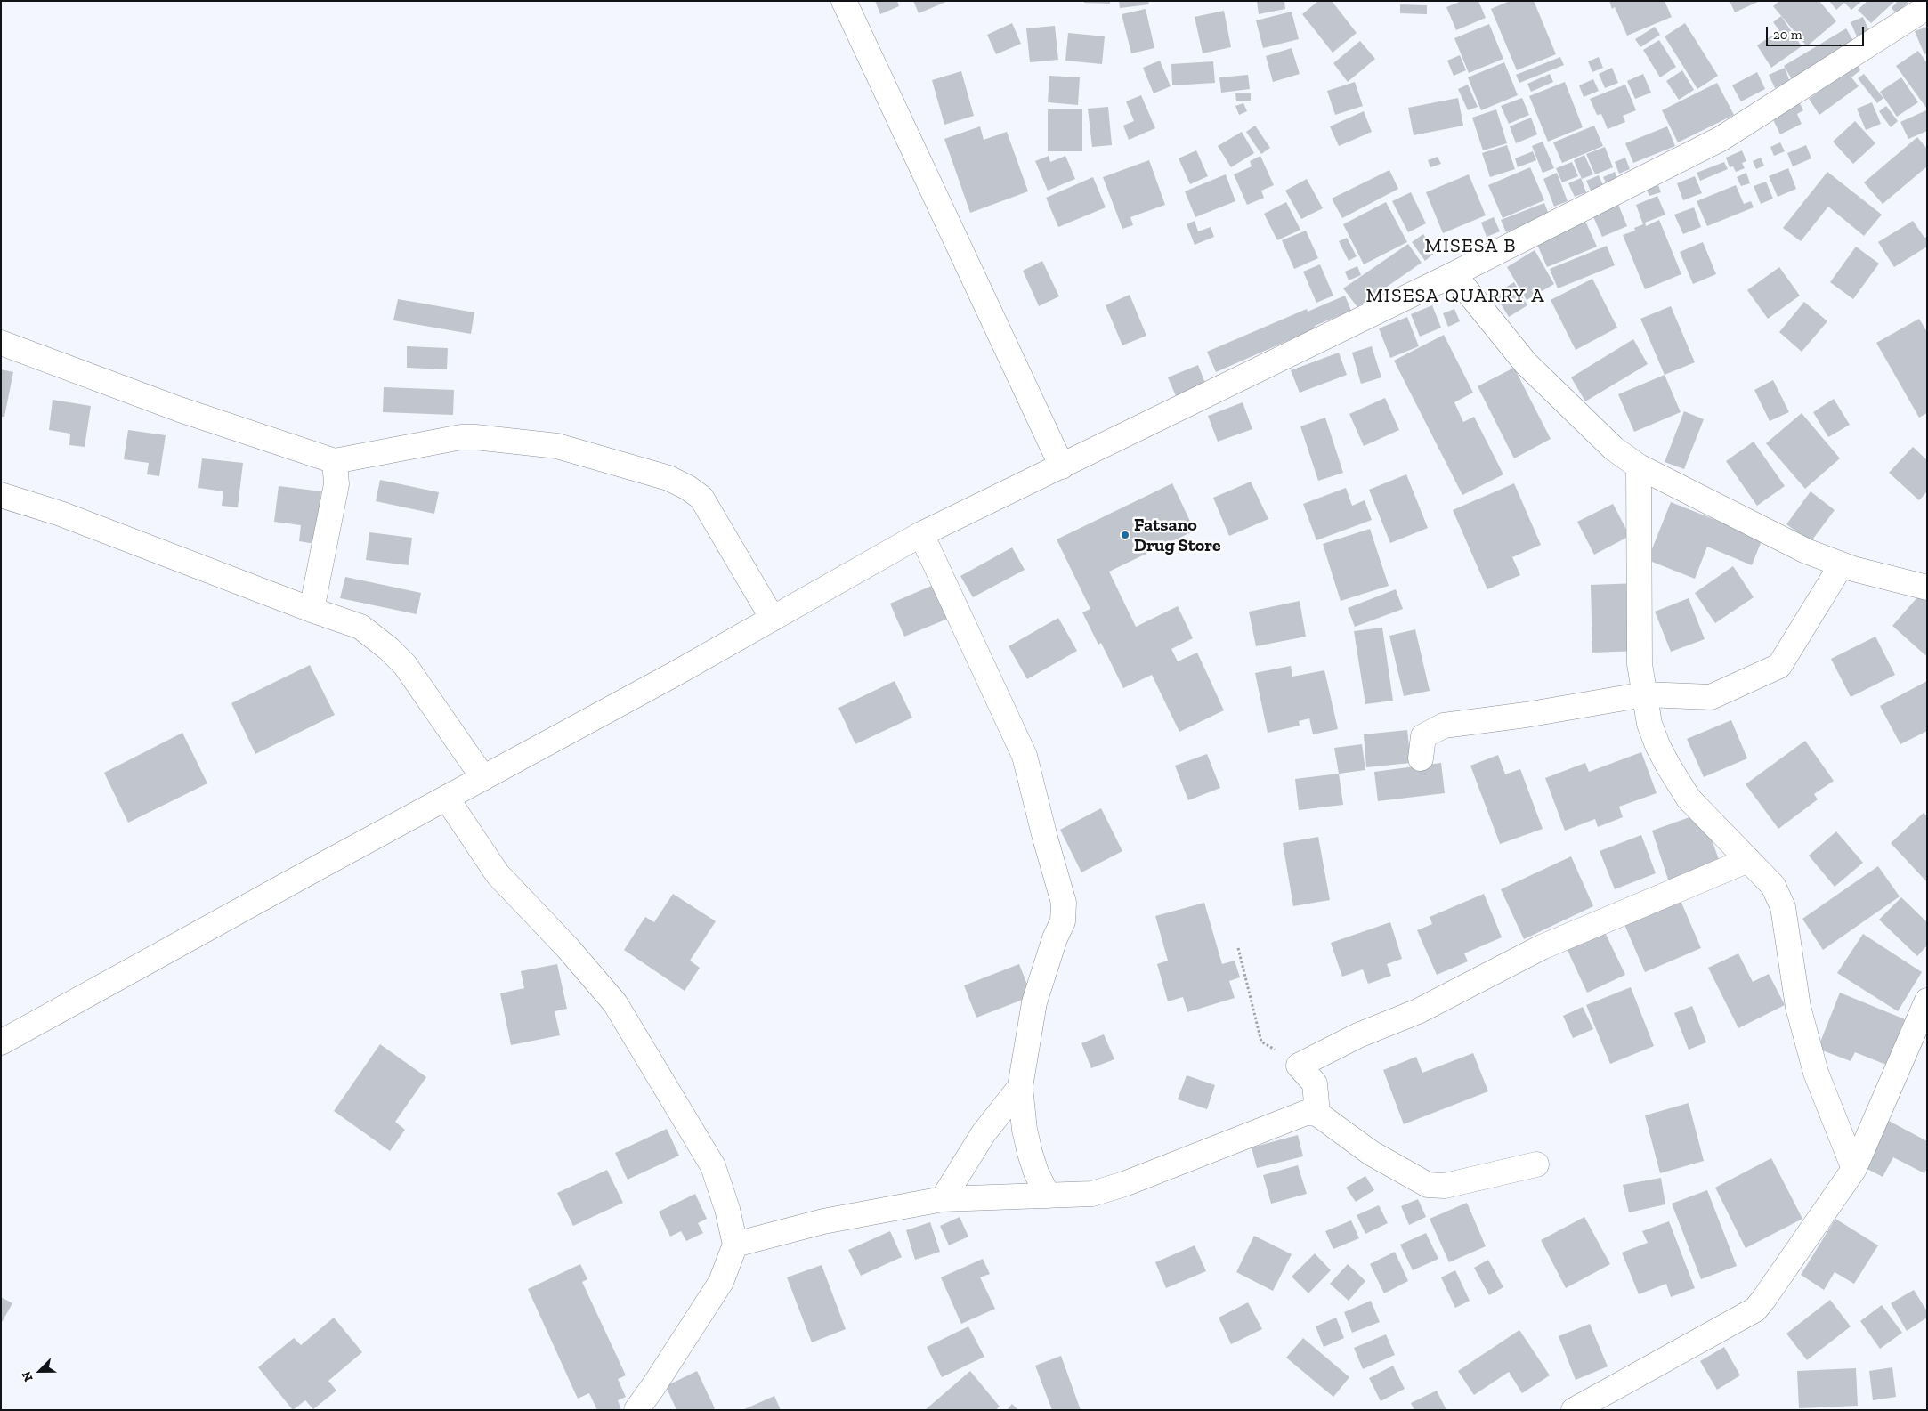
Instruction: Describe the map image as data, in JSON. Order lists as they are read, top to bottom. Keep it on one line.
{"districts":["MISESA B","MISESA QUARRY A"],"places":["Fatsano Drug Store"],"scale_bar":"20 m","north":"bottom left"}
